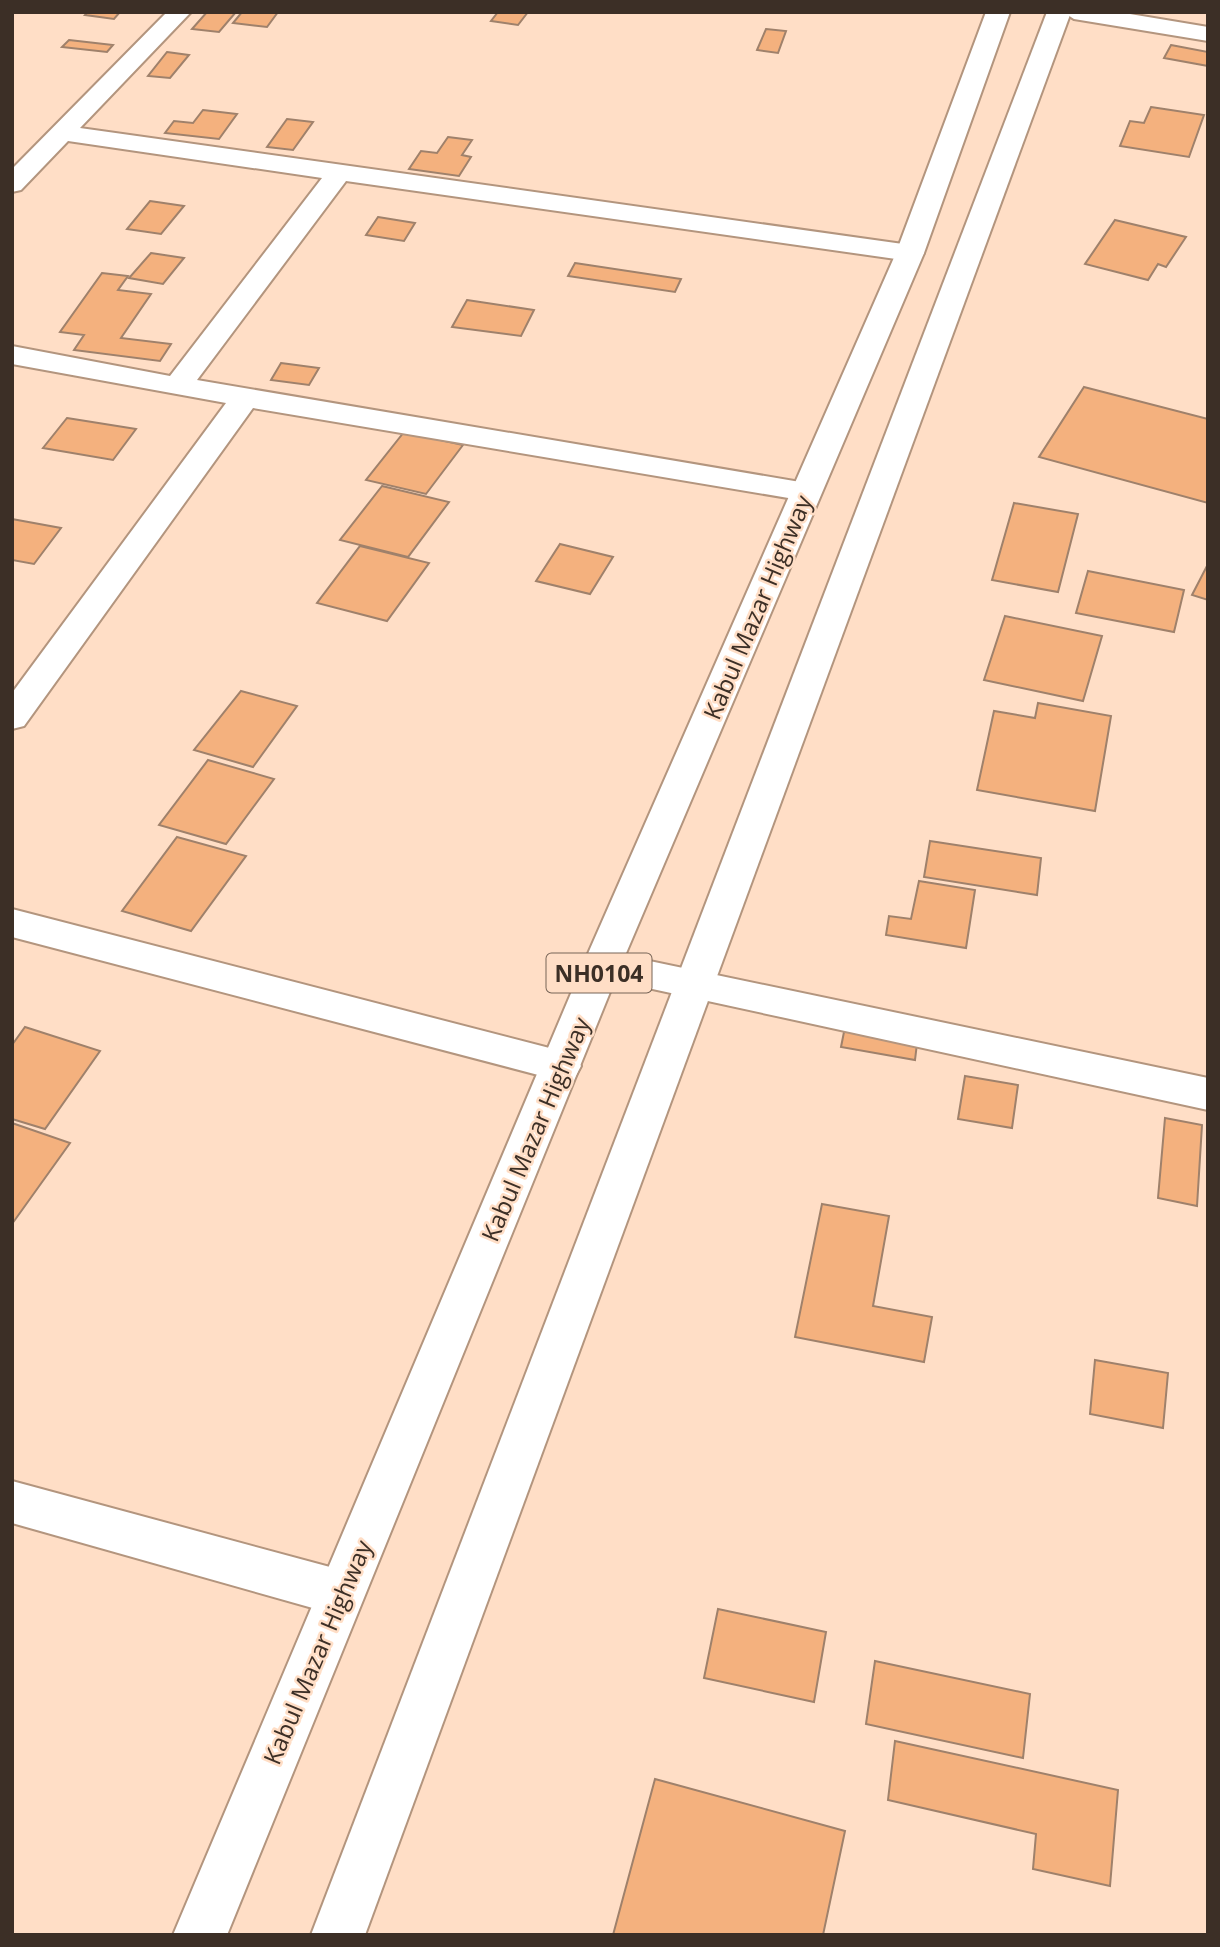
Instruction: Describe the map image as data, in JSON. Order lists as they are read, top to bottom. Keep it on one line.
{"streets":{"main road":["Kabul Mazar Highway","NH0104"]}}
